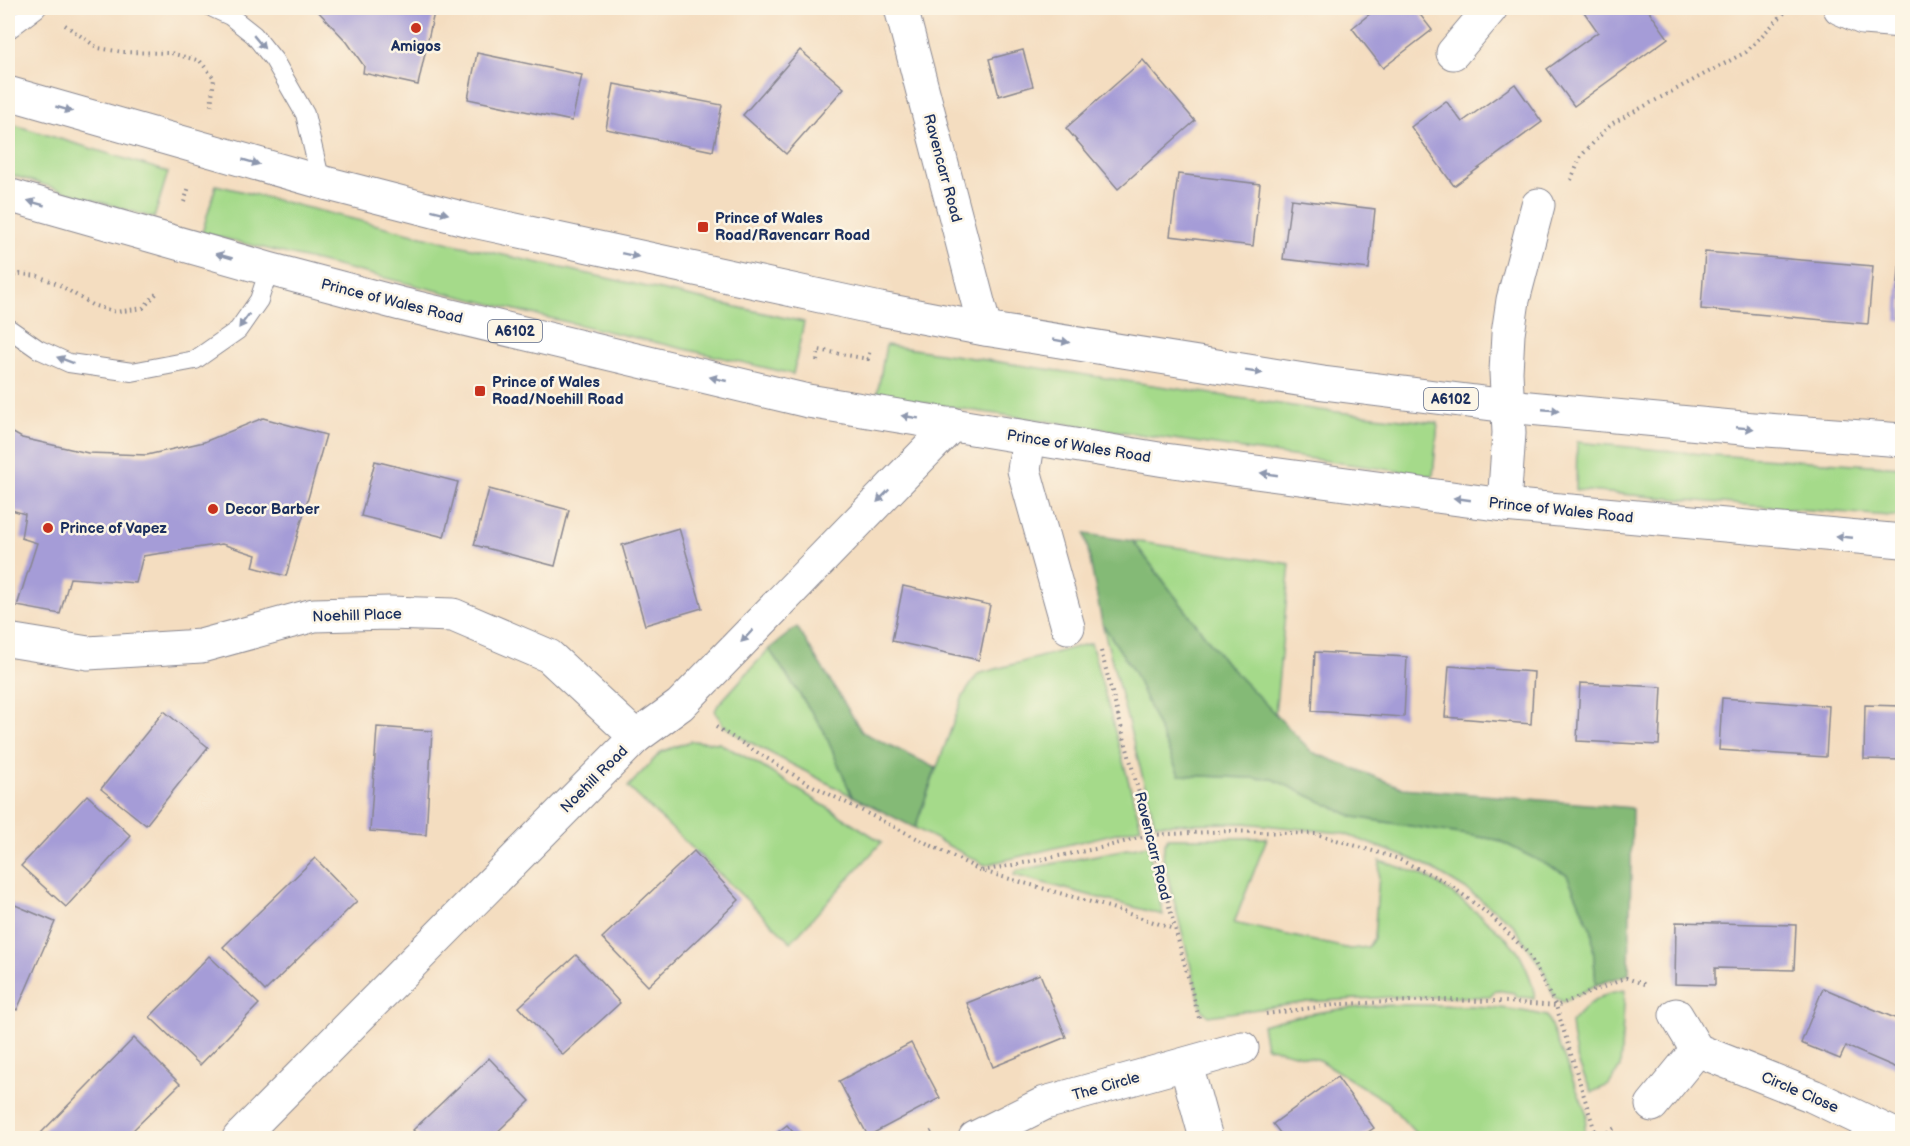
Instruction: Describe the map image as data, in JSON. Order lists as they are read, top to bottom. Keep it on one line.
{"streets":{"main road":["Ravencarr Road","Prince of Wales Road","A6102","Noehill Place","Noehill Road","The Circle","Circle Close"]},"crossings":[["Ravencarr Road","A6102"],["Ravencarr Road","The Circle"],["Prince of Wales Road","Noehill Road"],["Noehill Place","Noehill Road"]],"one_way":["Noehill Road"],"places":{"other":["Amigos","Decor Barber","Prince of Vapez"],"transit":["Prince of Wales Road/Ravencarr Road","Prince of Wales Road/Noehill Road"]}}
